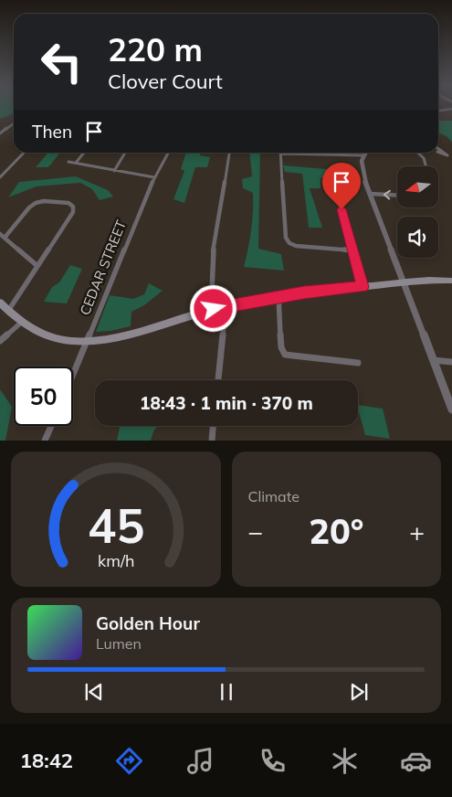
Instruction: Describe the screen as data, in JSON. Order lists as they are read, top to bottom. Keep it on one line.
{"streets":{"street":["CEDAR STREET"]},"north":"left","page":{"turn":["220 m","Clover Court"],"then":"Then","limit":"50","trip":"18:43 · 1 min · 370 m","tile":"Climate","heat":["−","20°","+"],"song":["Golden Hour","Lumen"],"tabs":"18:42","gauge":["45","km/h"]}}
